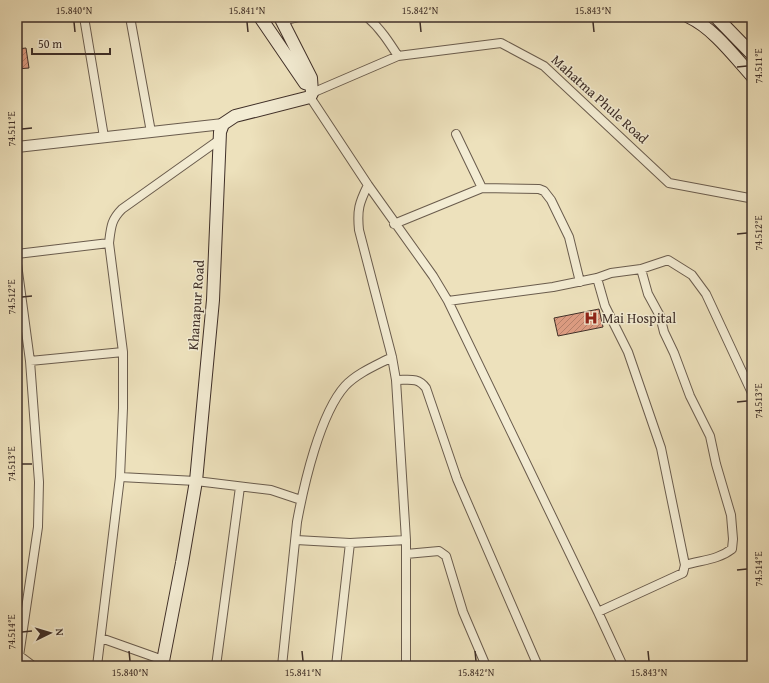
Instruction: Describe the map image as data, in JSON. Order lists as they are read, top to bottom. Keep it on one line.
{"streets":{"main road":["Khanapur Road"],"street":["Mahatma Phule Road"]},"places":{"hospital":["Mai Hospital"]},"scale_bar":"50 m","north":"right","coordinates":["15.840°N","15.841°N","15.842°N","15.843°N","74.511°E","74.512°E","74.513°E","74.514°E"]}
